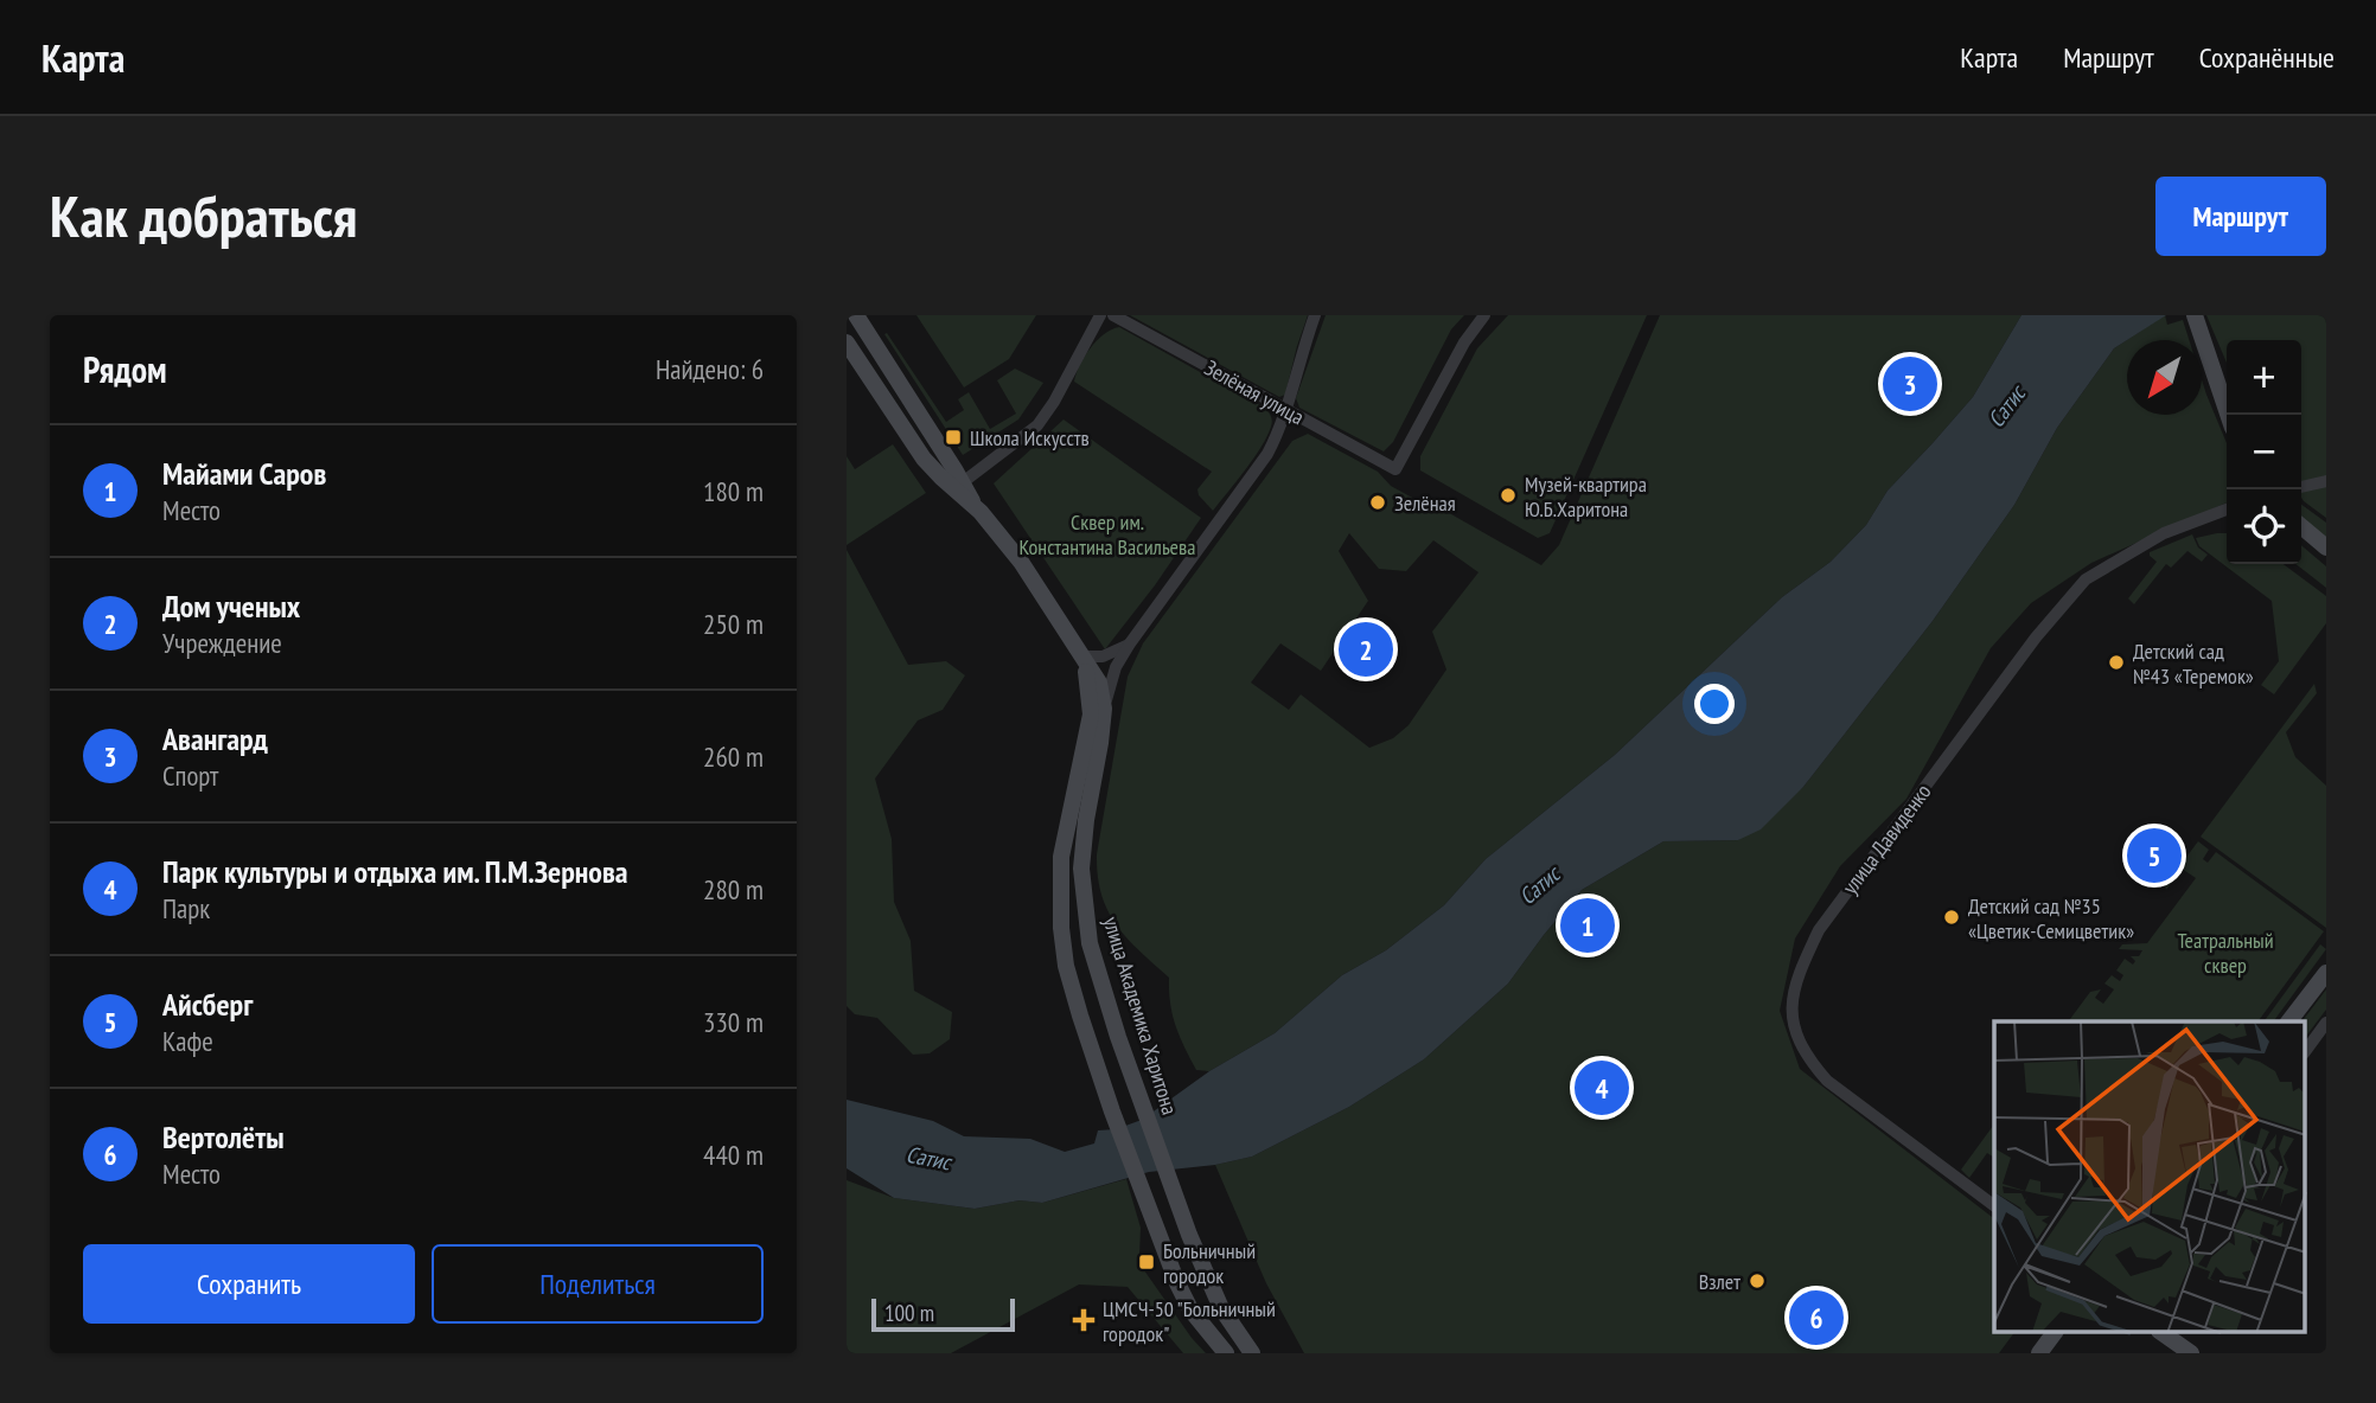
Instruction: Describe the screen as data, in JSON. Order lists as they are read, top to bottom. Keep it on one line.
{"streets":{"main road":["улица Академика Харитона"],"street":["Зелёная улица","улица Давиденко"]},"water":["Сатис"],"parks":["Сквер им. Константина Васильева","Театральный сквер"],"places":{"transit":["Школа Искусств","Больничный городок"],"other":["Музей-квартира Ю.Б.Харитона","Зелёная","Детский сад №43 «Теремок»","Детский сад №35 «Цветик-Семицветик»","Взлет"],"health":["ЦМСЧ-50 \"Больничный городок\""]},"scale_bar":"100 m","north":"bottom left","page":{"header":"Карта","nav":["Карта","Маршрут","Сохранённые"],"buttons":["Маршрут",["Сохранить","Поделиться"]],"title":"Как добраться","heading":["Рядом","Найдено: 6"],"map_buttons":["+","−"],"pins":["3","2","5","1","4","6"],"list":[{"mark":"1","name":"Майами Саров","note":"Место","value":"180 m"},{"mark":"2","name":"Дом ученых","note":"Учреждение","value":"250 m"},{"mark":"3","name":"Авангард","note":"Спорт","value":"260 m"},{"mark":"4","name":"Парк культуры и отдыха им. П.М.Зернова","note":"Парк","value":"280 m"},{"mark":"5","name":"Айсберг","note":"Кафе","value":"330 m"},{"mark":"6","name":"Вертолёты","note":"Место","value":"440 m"}],"scale":"100 m"}}
